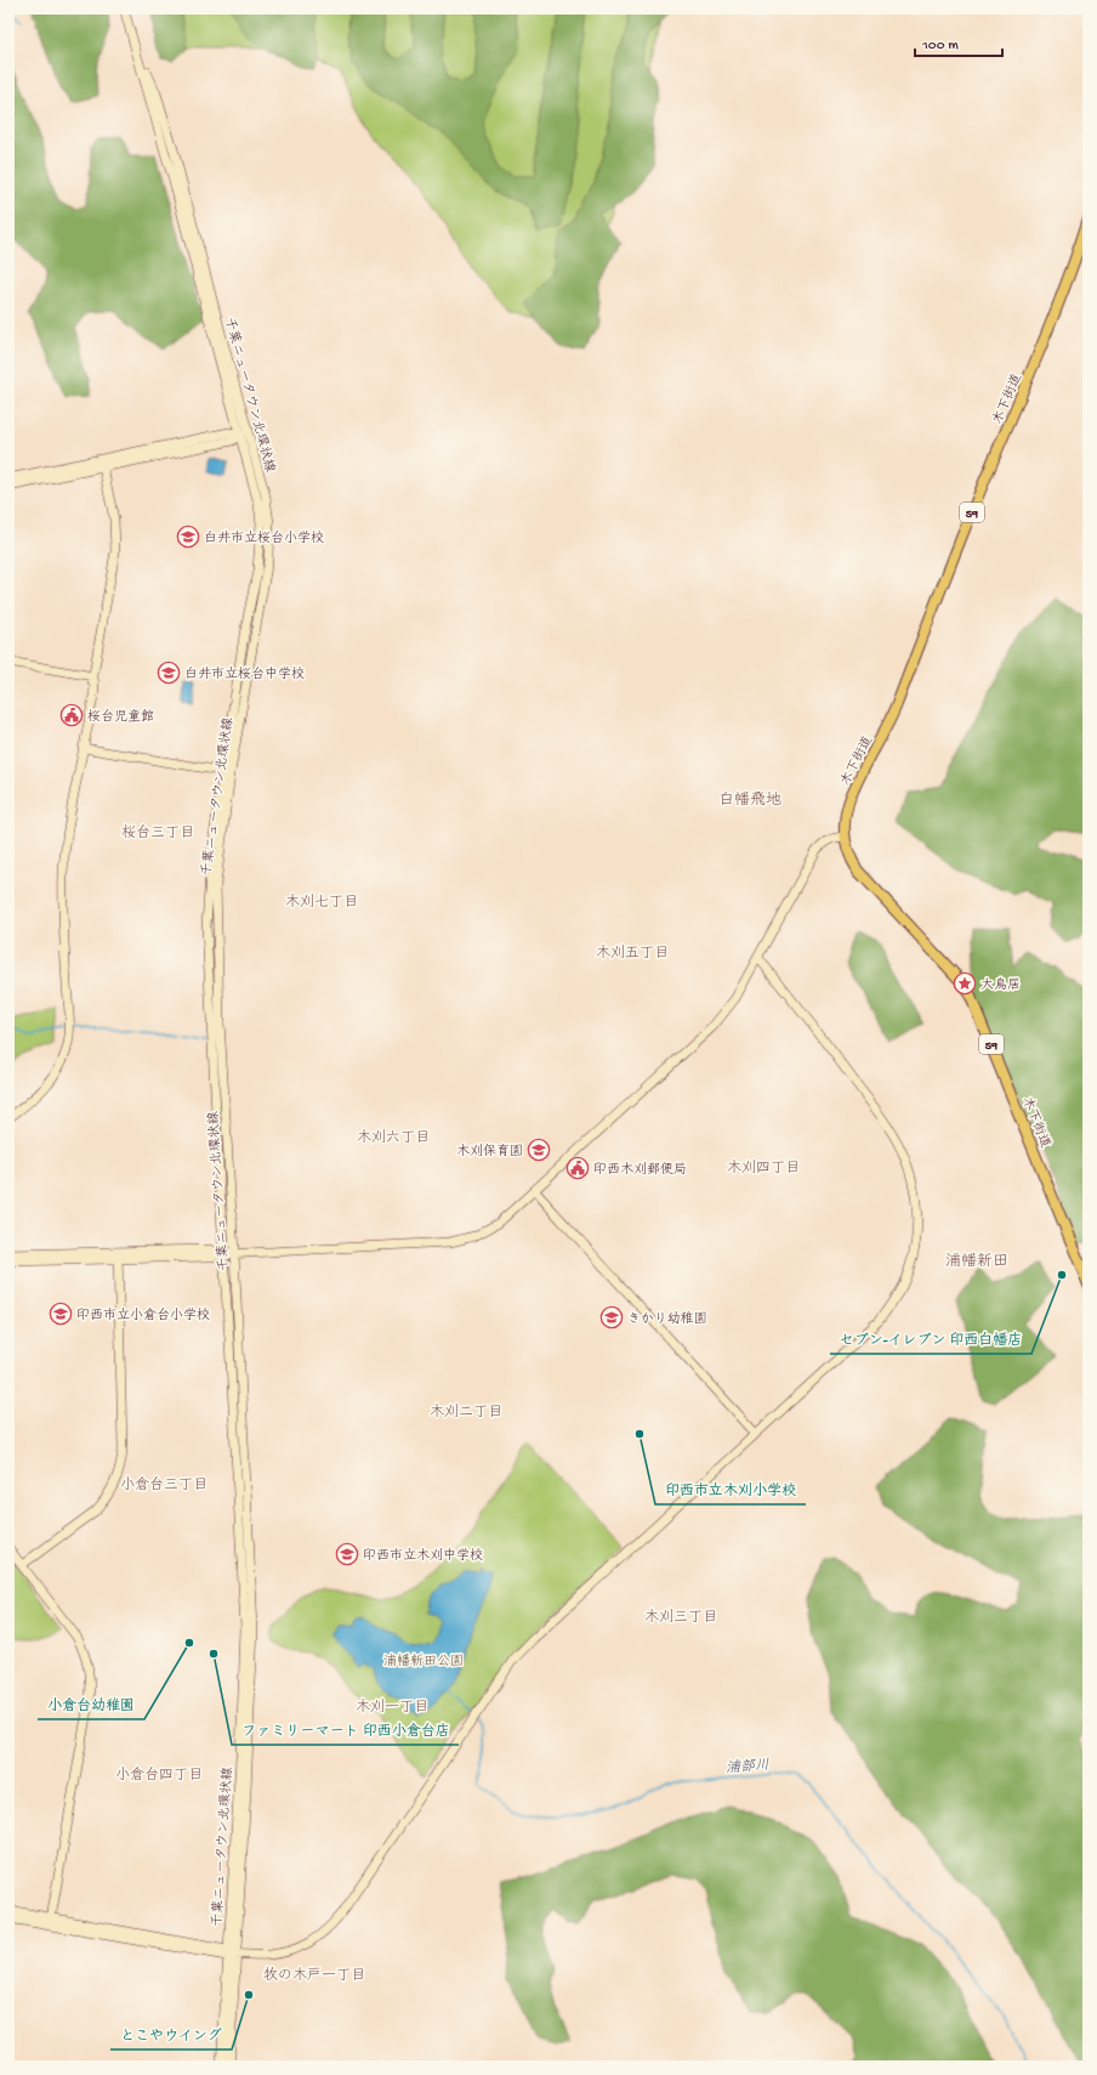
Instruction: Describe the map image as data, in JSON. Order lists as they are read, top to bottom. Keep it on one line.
{"streets":{"main road":["木下街道","59"],"street":["千葉ニュータウン北環状線"]},"districts":["白幡飛地","桜台三丁目","木刈七丁目","木刈五丁目","木刈六丁目","木刈四丁目","浦幡新田","木刈二丁目","小倉台三丁目","木刈三丁目","木刈一丁目","小倉台四丁目","牧の木戸一丁目"],"water":["浦部川"],"parks":["浦幡新田公園"],"places":{"school or university":["白井市立桜台小学校","白井市立桜台中学校","木刈保育園","印西市立小倉台小学校","きかり幼稚園","印西市立木刈中学校"],"public building":["桜台児童館","印西木刈郵便局"],"place":["大鳥居"],"other":["セブン-イレブン 印西白幡店","印西市立木刈小学校","小倉台幼稚園","ファミリーマート 印西小倉台店","とこやウイング"]},"scale_bar":"100 m"}
